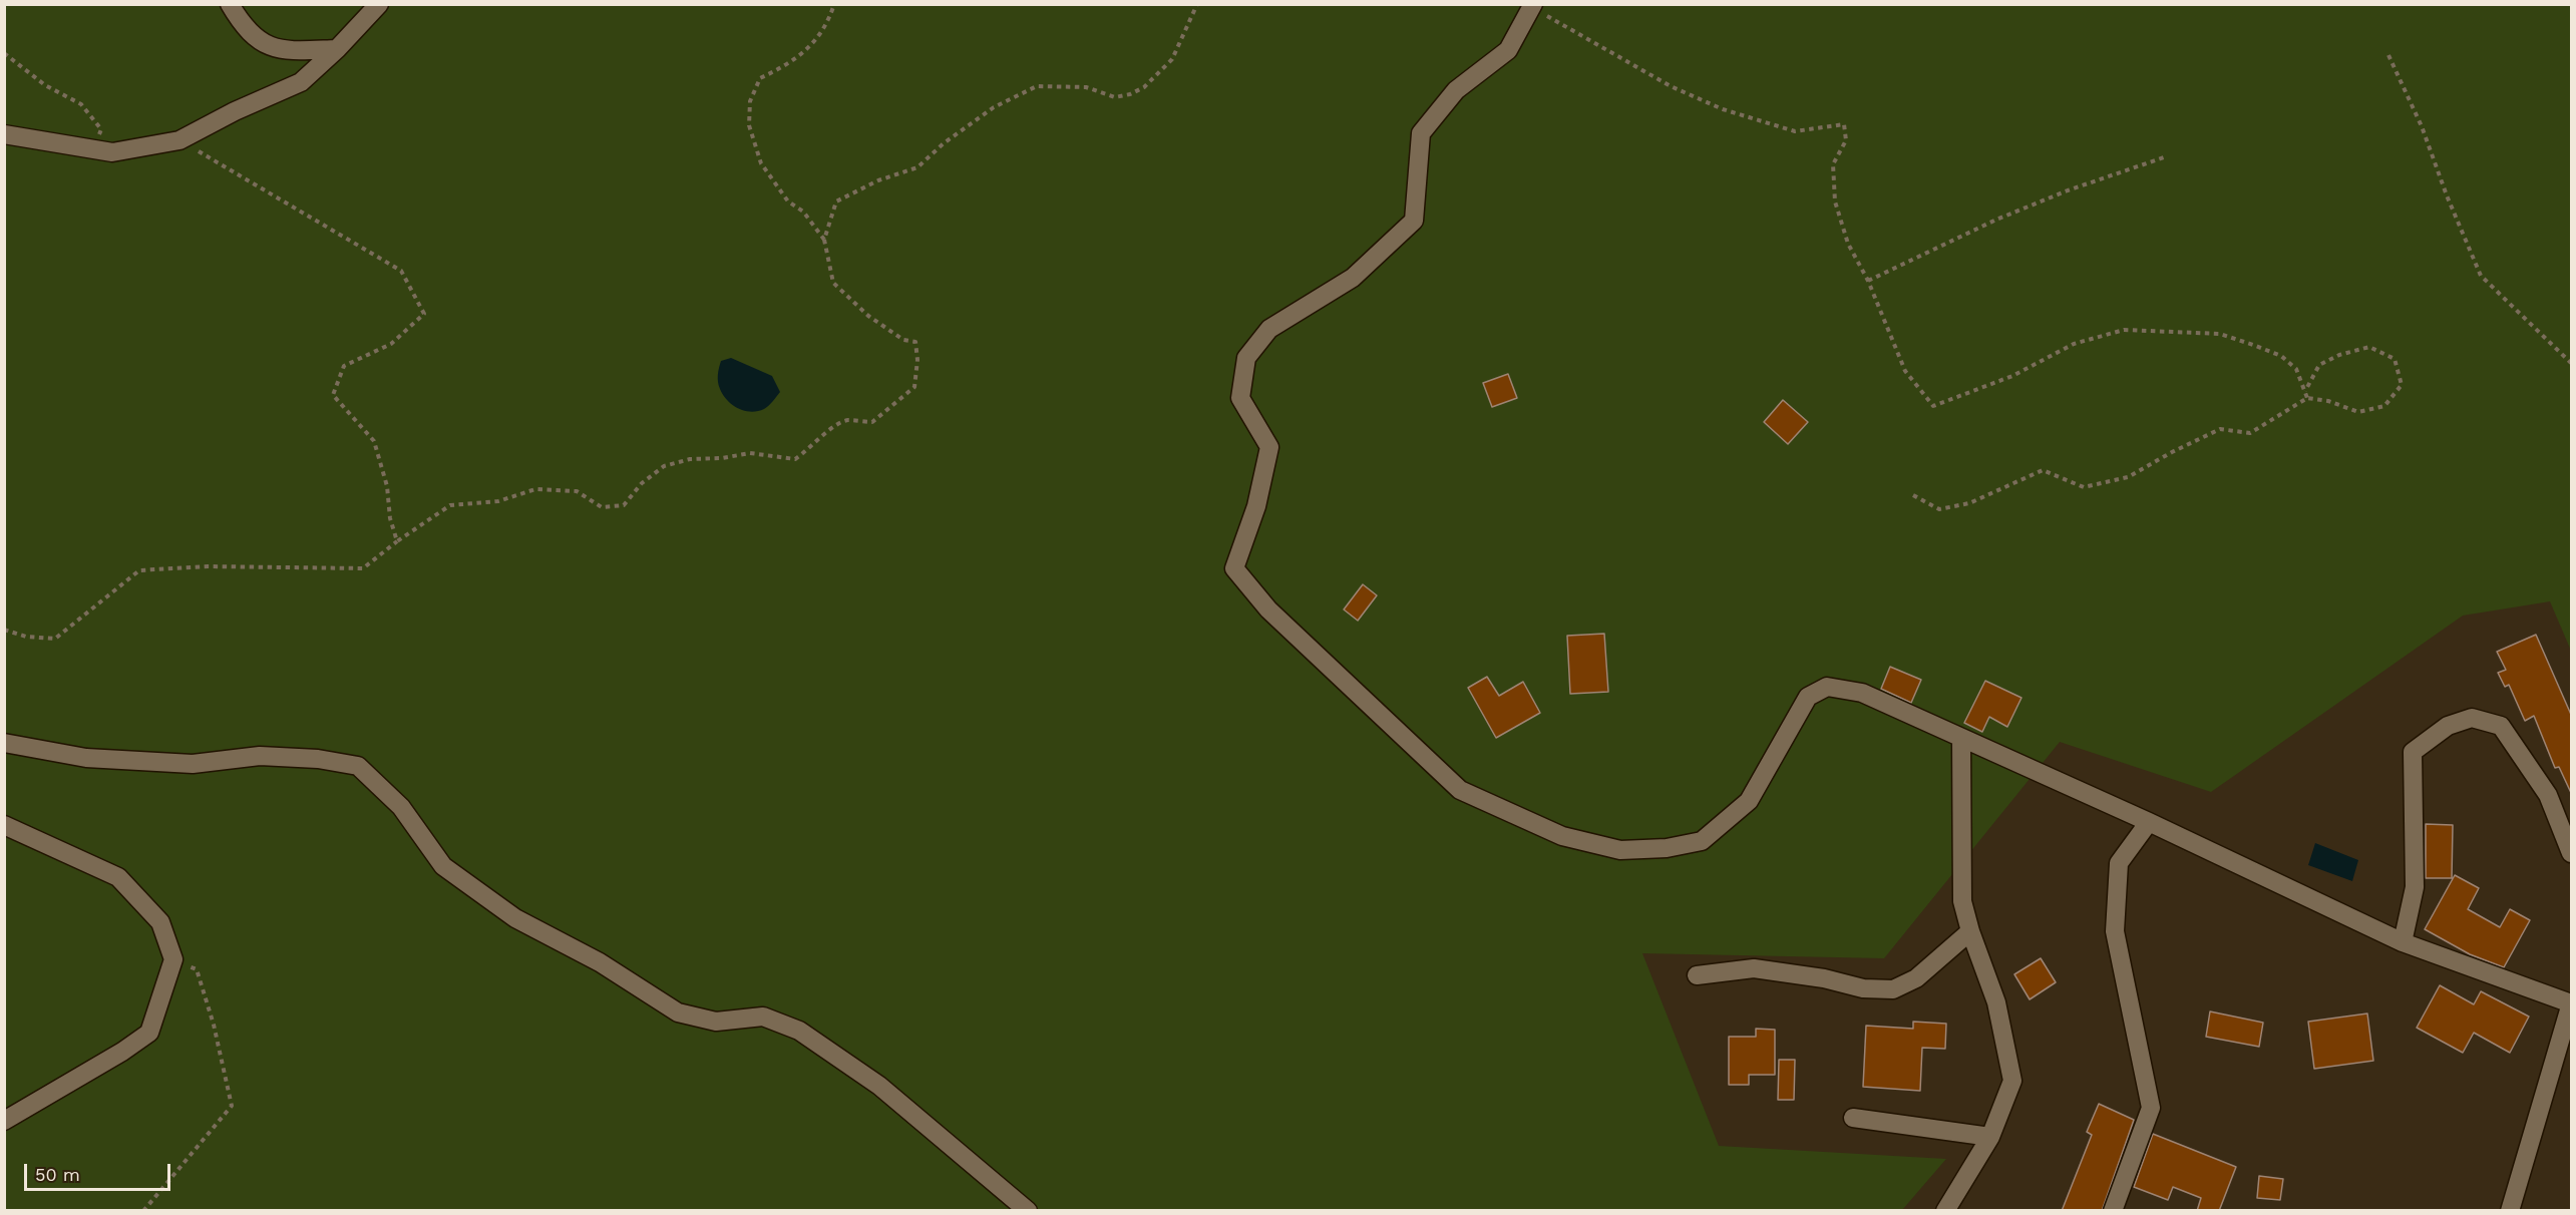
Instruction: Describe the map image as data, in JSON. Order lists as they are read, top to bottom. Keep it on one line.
{"scale_bar":"50 m"}
